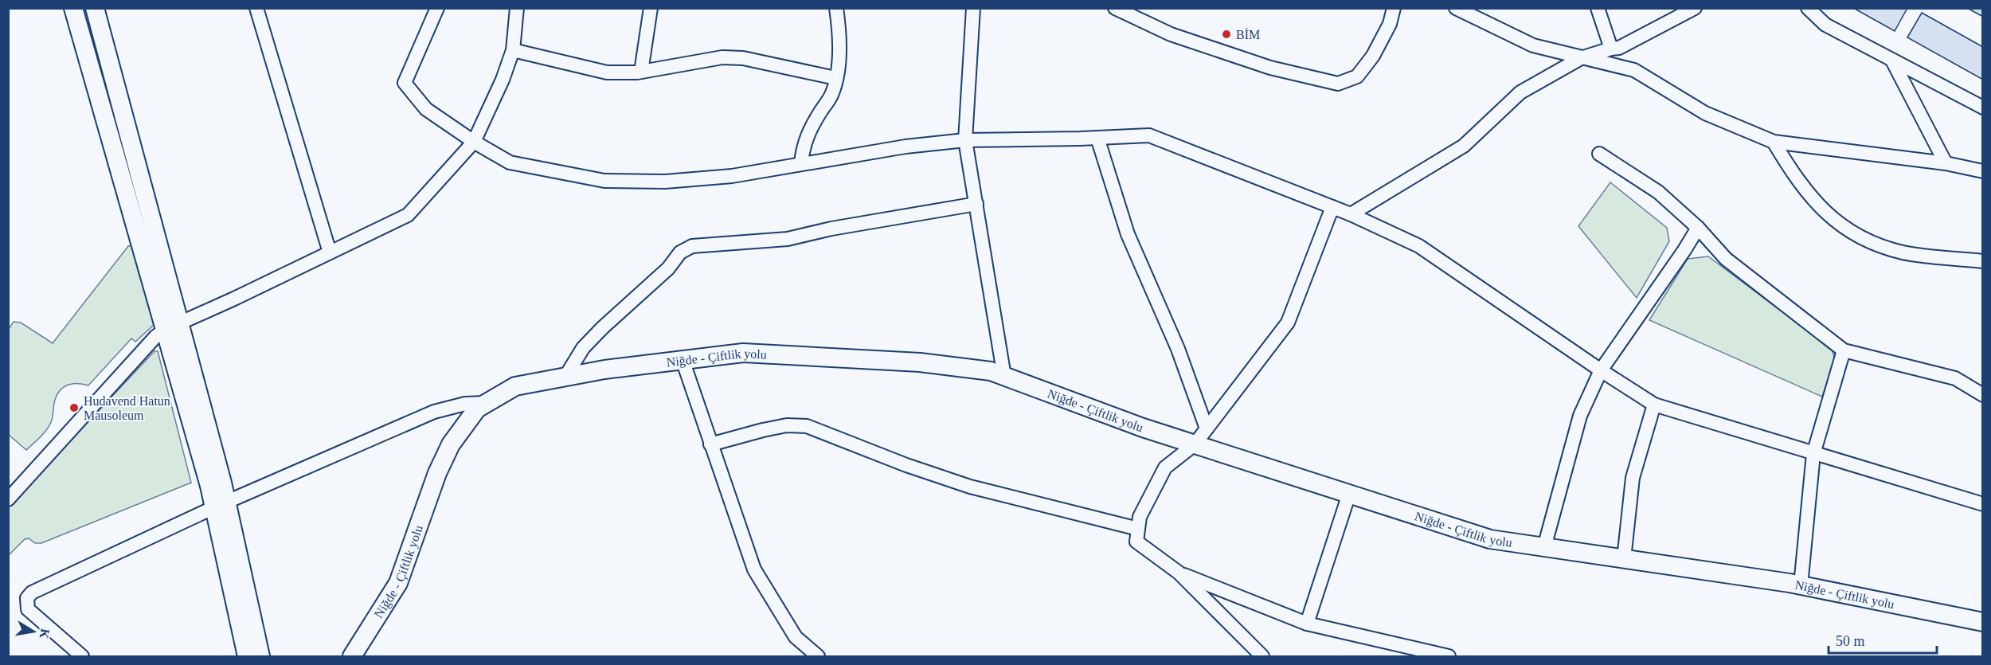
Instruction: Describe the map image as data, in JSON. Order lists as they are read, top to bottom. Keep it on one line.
{"streets":{"main road":["Niğde - Çiftlik yolu"]},"places":["BİM","Hudavend Hatun Mausoleum"],"scale_bar":"50 m","north":"right"}
